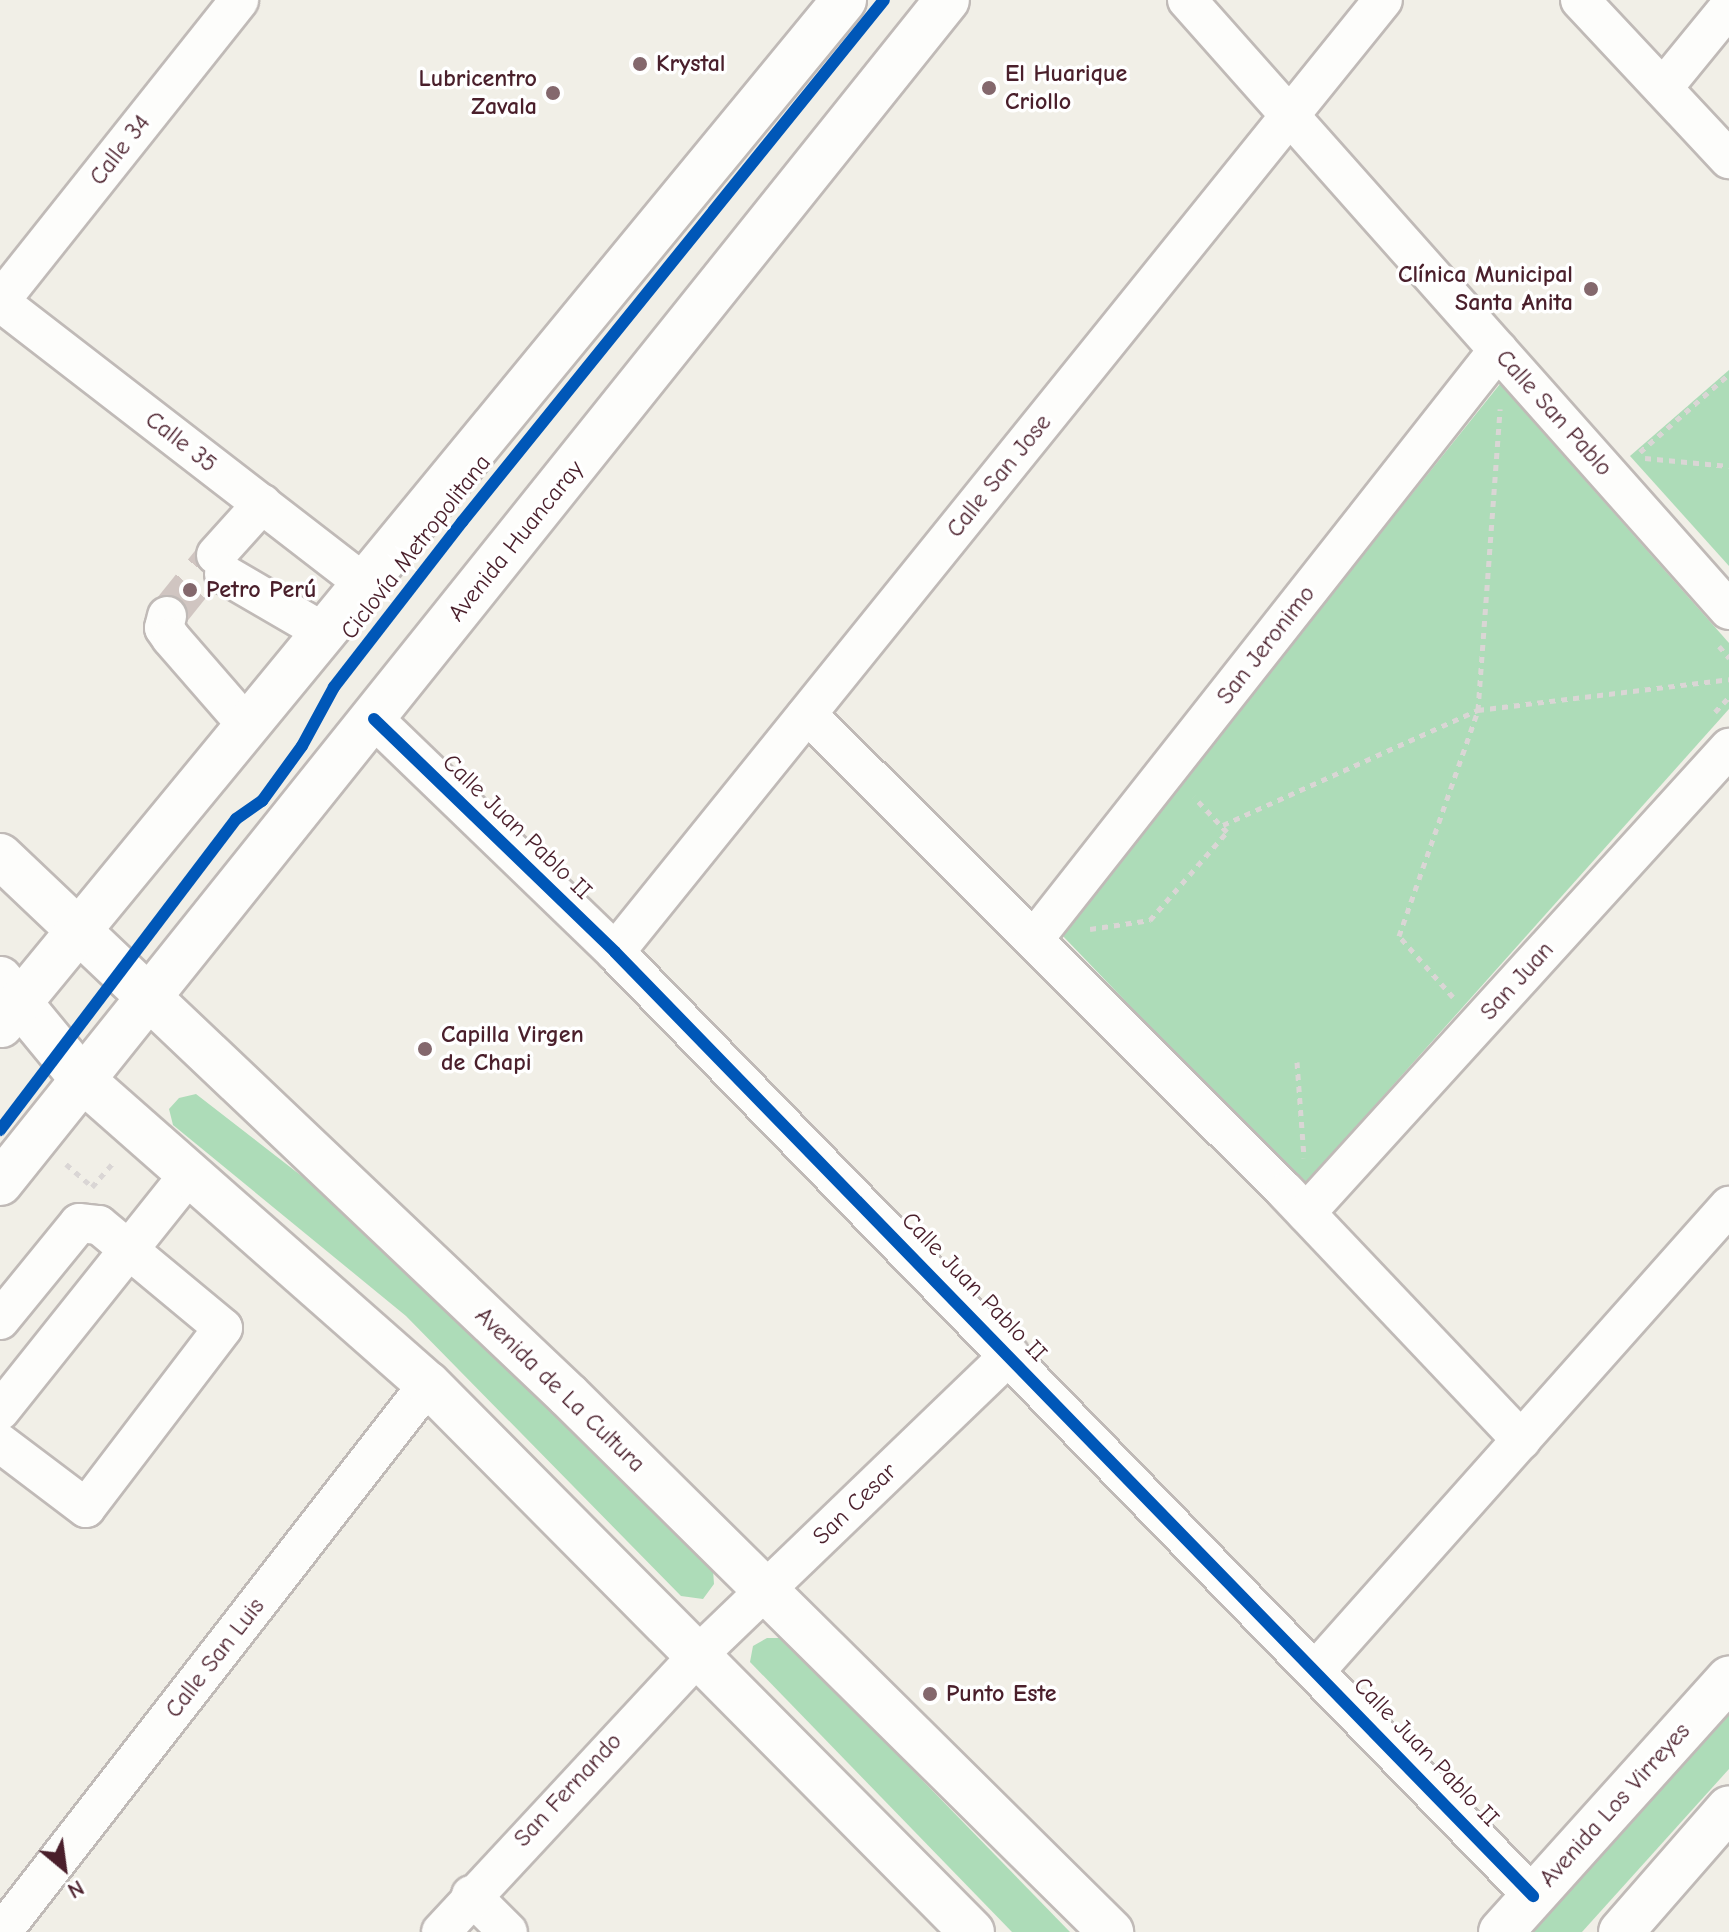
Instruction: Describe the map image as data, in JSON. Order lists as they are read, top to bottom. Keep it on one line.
{"streets":{"main road":["Avenida Huancaray","Avenida de La Cultura","Avenida Los Virreyes"],"street":["Calle 34","Calle San Pablo","Calle 35","Calle San Jose","San Jeronimo","Calle Juan Pablo II","San Juan","San Cesar","Calle San Luis","San Fernando"],"cycle path":["Ciclovía Metropolitana"]},"crossings":[["Calle 34","Calle 35"],["Calle San Pablo","Calle San Jose"],["Calle San Pablo","San Jeronimo"],["Calle San Jose","Calle Juan Pablo II"],["Avenida Huancaray","Calle Juan Pablo II"],["Avenida Huancaray","Avenida de La Cultura"],["Calle Juan Pablo II","San Cesar"],["Calle Juan Pablo II","Avenida Los Virreyes"],["Avenida de La Cultura","San Cesar"],["San Cesar","San Fernando"]],"places":["Krystal","El Huarique Criollo","Lubricentro Zavala","Clínica Municipal Santa Anita","Petro Perú","Capilla Virgen de Chapi","Punto Este"],"north":"bottom right"}
